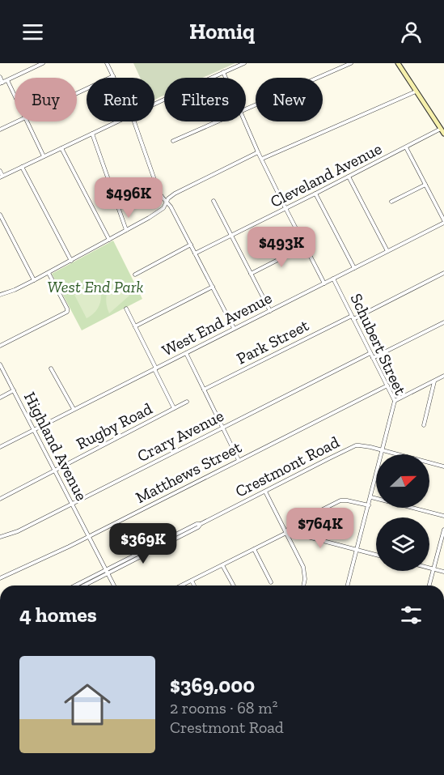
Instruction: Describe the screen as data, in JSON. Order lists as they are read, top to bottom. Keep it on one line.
{"streets":{"street":["Cleveland Avenue","West End Avenue","Park Street","Schubert Street","Rugby Road","Crary Avenue","Highland Avenue","Crestmont Road","Matthews Street"]},"crossings":[["West End Avenue","Schubert Street"],["West End Avenue","Highland Avenue"],["Park Street","Schubert Street"],["Schubert Street","Crary Avenue"],["Schubert Street","Crestmont Road"],["Schubert Street","Matthews Street"],["Rugby Road","Highland Avenue"],["Crary Avenue","Highland Avenue"],["Highland Avenue","Crestmont Road"],["Highland Avenue","Matthews Street"]],"parks":["West End Park"],"north":"right","page":{"header":"Homiq","chip":["Buy","Rent","Filters","New"],"price":["$496K","$493K","$764K","$369K"],"heading":"4 homes","list":[{"name":"$369,000","note":"2 rooms · 68 m² · Crestmont Road"}]}}
